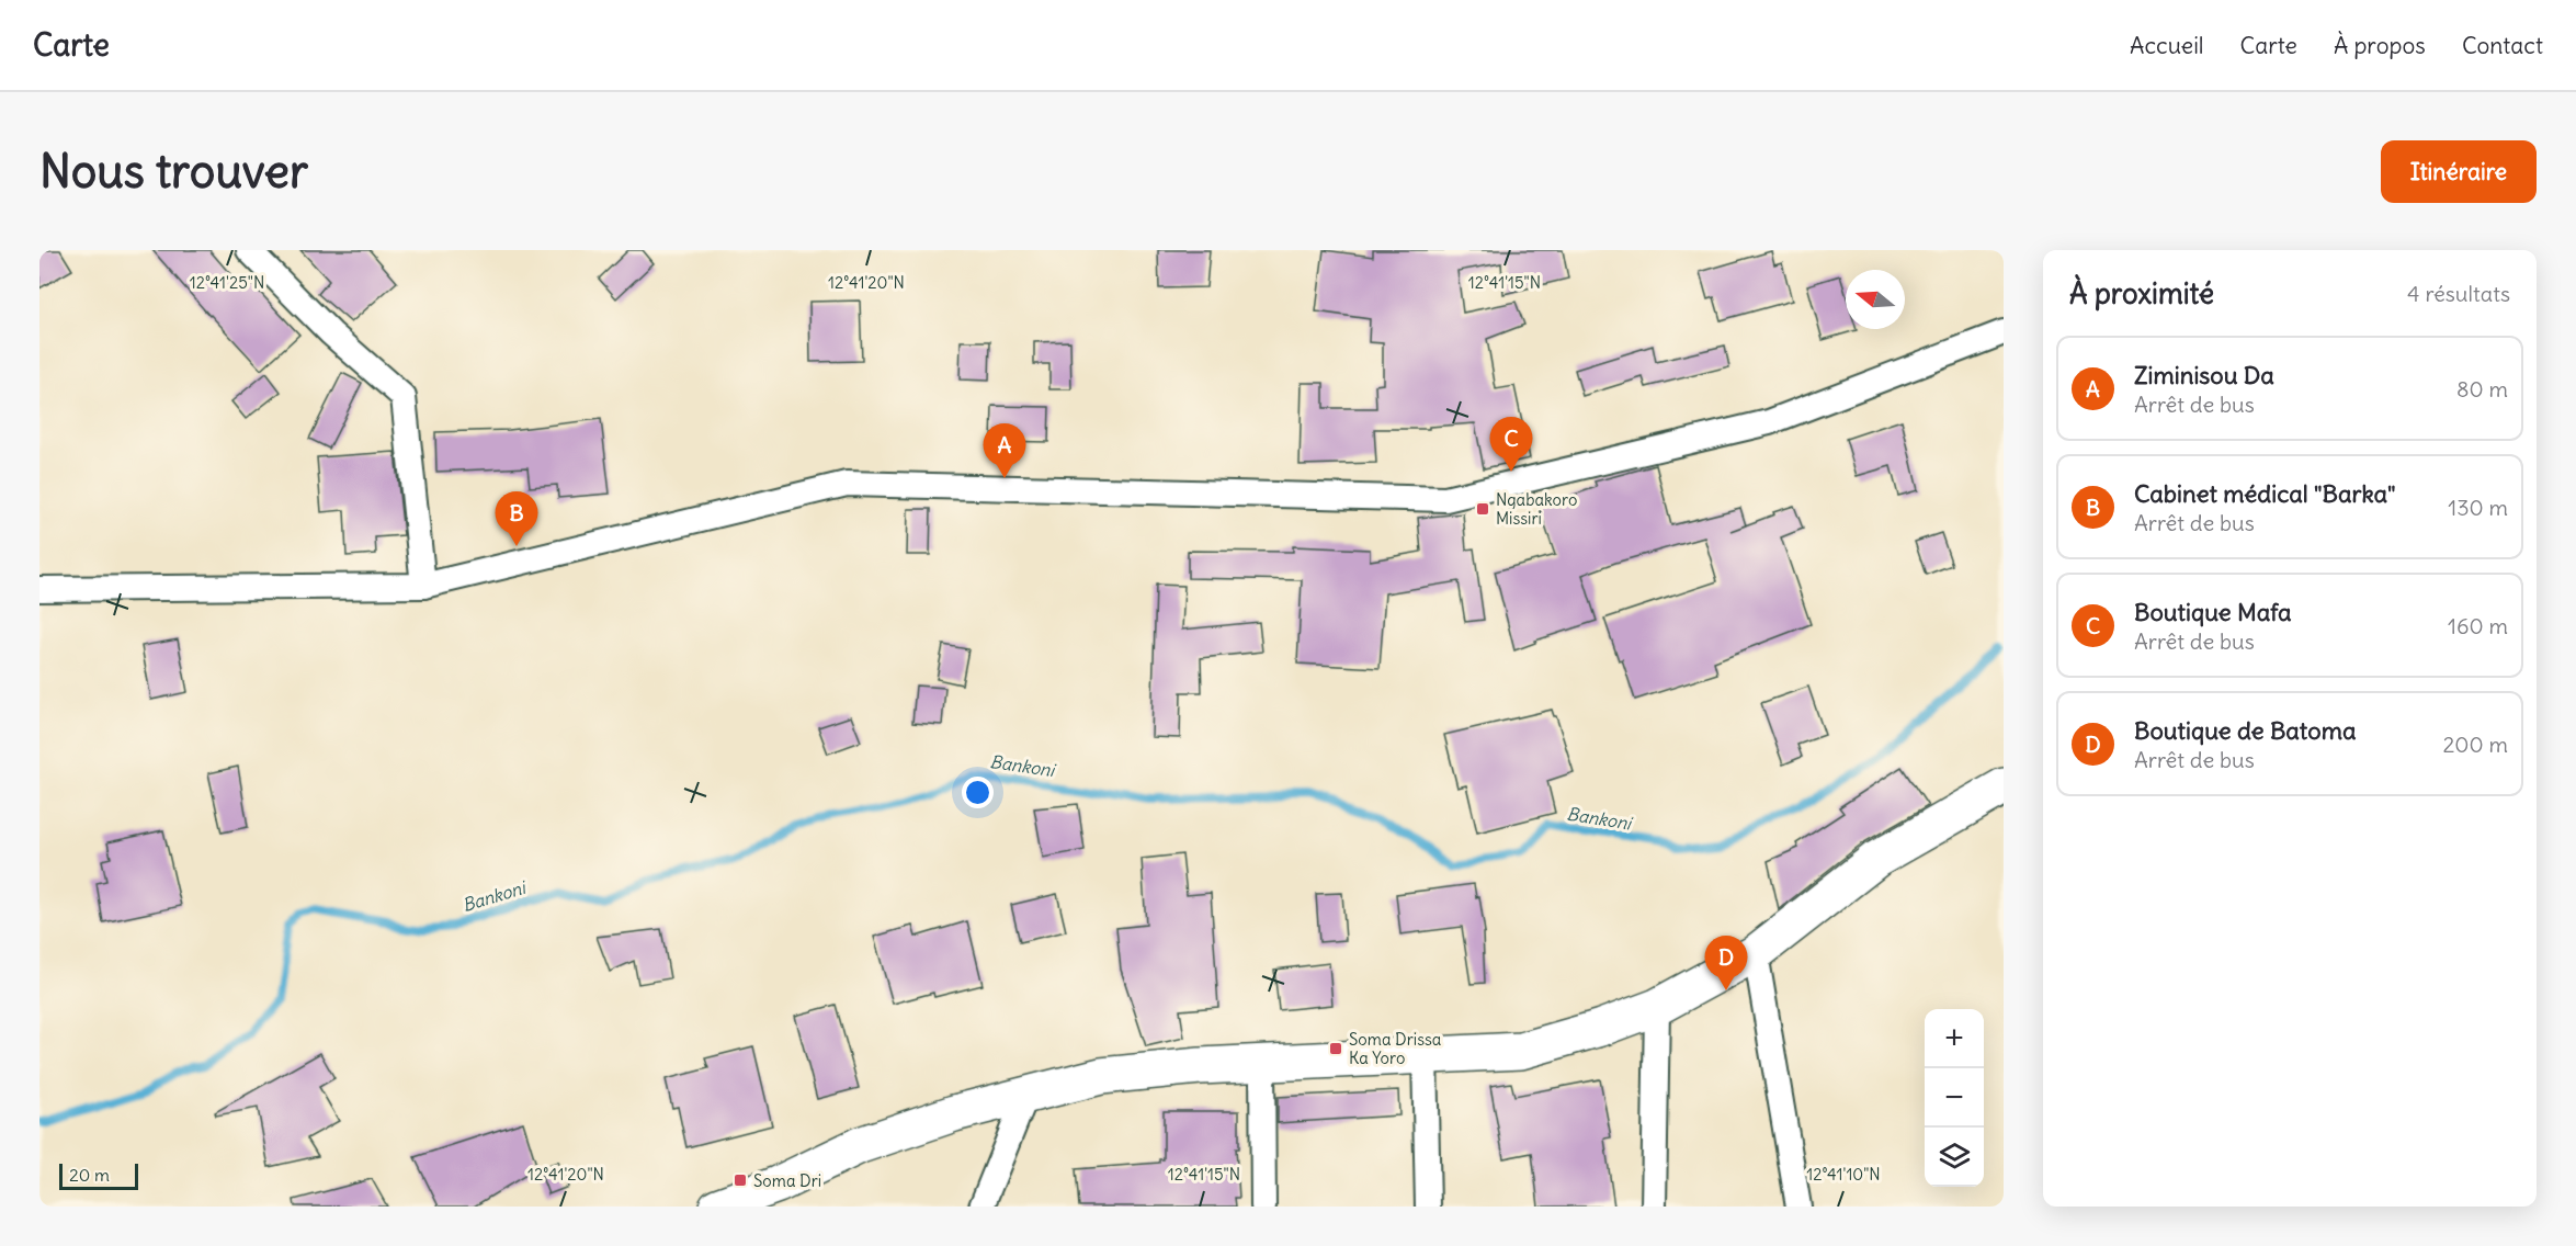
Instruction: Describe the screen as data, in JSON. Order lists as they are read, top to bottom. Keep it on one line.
{"water":["Bankoni"],"places":{"transit":["Ngabakoro Missiri","Soma Drissa Ka Yoro","Soma Dri"]},"scale_bar":"20 m","north":"left","page":{"header":"Carte","nav":["Accueil","Carte","À propos","Contact"],"buttons":"Itinéraire","title":"Nous trouver","heading":["À proximité","4 résultats"],"list":[{"mark":"A","name":"Ziminisou Da","note":"Arrêt de bus","value":"80 m"},{"mark":"B","name":"Cabinet médical \"Barka\"","note":"Arrêt de bus","value":"130 m"},{"mark":"C","name":"Boutique Mafa","note":"Arrêt de bus","value":"160 m"},{"mark":"D","name":"Boutique de Batoma","note":"Arrêt de bus","value":"200 m"}],"pins":["C","A","B","D"],"map_buttons":["+","−"],"scale":"20 m"},"coordinates":["12°41'25\"N","12°41'20\"N","12°41'15\"N","12°41'10\"N"]}
